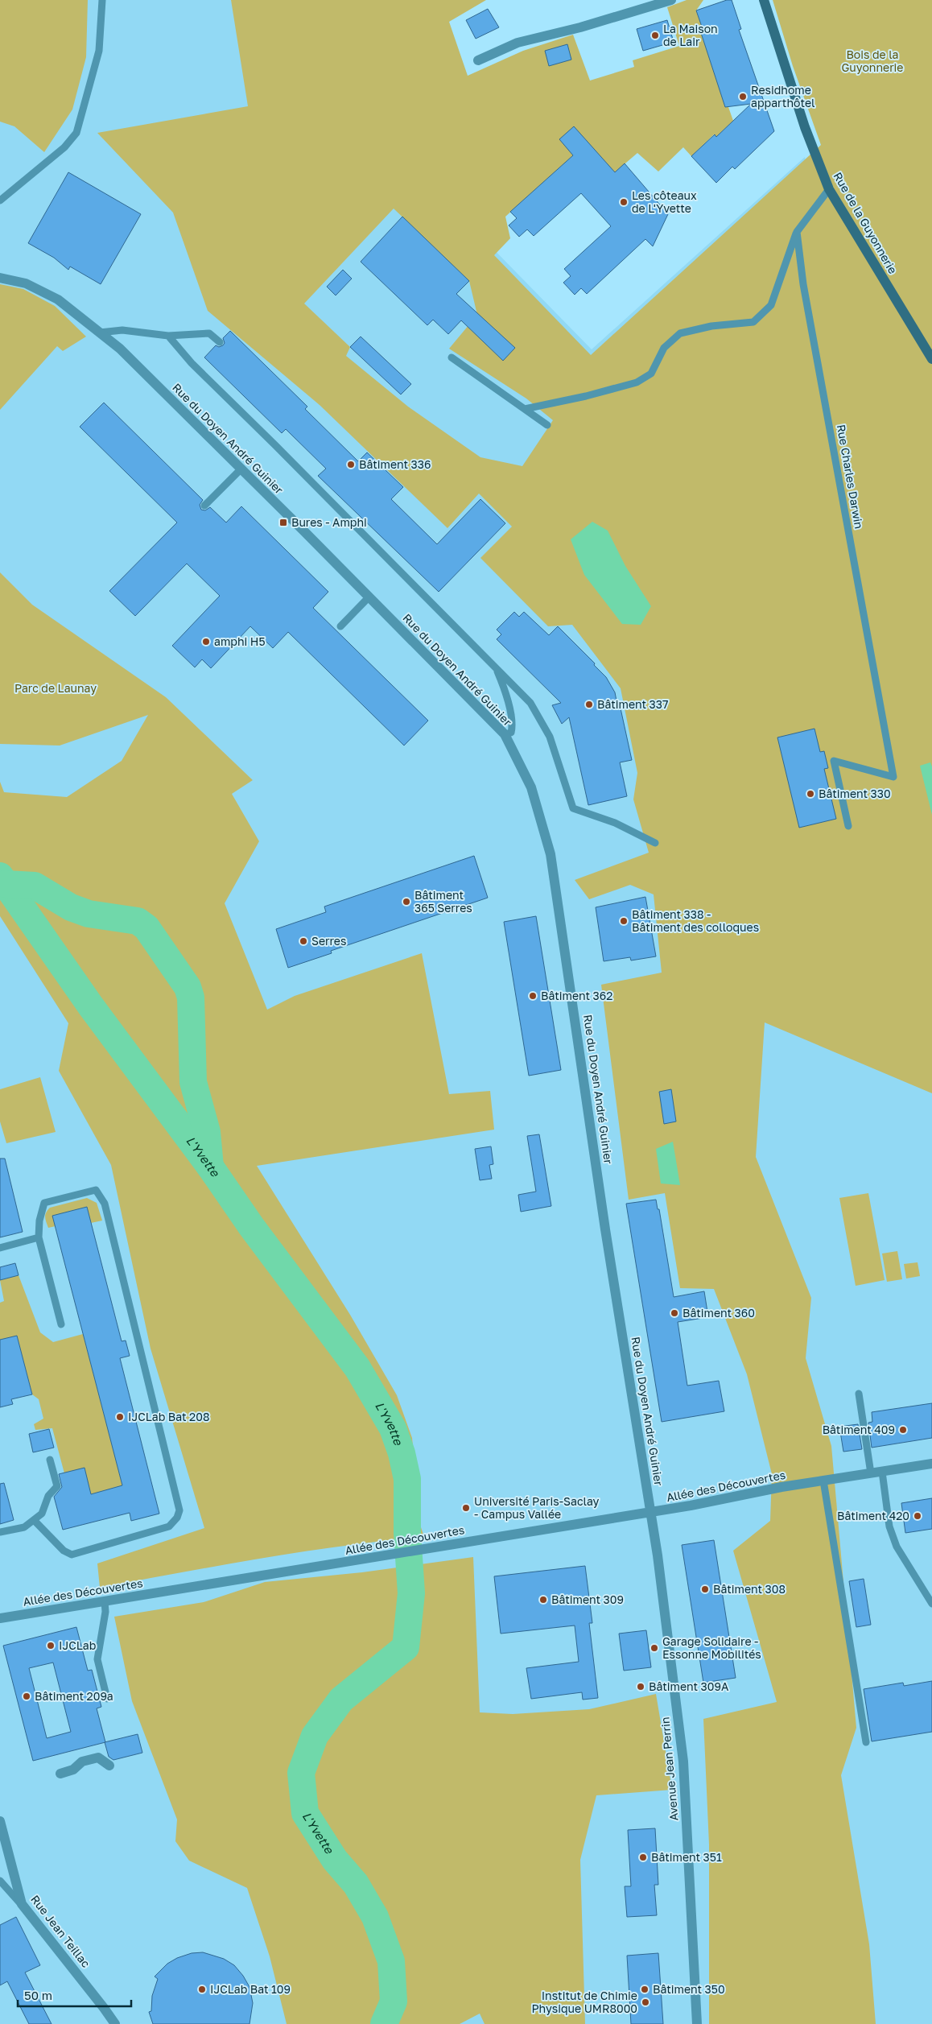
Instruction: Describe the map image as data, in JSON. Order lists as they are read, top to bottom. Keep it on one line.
{"streets":{"street":["Rue de la Guyonnerie","Rue du Doyen André Guinier","Allée des Découvertes","Avenue Jean Perrin","Rue Jean Teillac"],"lane":["Rue Charles Darwin"]},"crossings":[["Rue du Doyen André Guinier","Allée des Découvertes"],["Rue du Doyen André Guinier","Avenue Jean Perrin"],["Allée des Découvertes","Avenue Jean Perrin"]],"water":["L'Yvette"],"parks":["Bois de la Guyonnerie","Parc de Launay"],"places":{"other":["La Maison de Lair","Residhome apparthôtel","Les côteaux de L'Yvette","Bâtiment 336","amphi H5","Bâtiment 337","Bâtiment 330","Bâtiment 365 Serres","Bâtiment 338 - Bâtiment des colloques","Serres","Bâtiment 362","Bâtiment 360","IJCLab Bat 208","Bâtiment 409","Université Paris-Saclay - Campus Vallée","Bâtiment 420","Bâtiment 308","Bâtiment 309","IJCLab","Garage Solidaire - Essonne Mobilités","Bâtiment 309A","Bâtiment 209a","Bâtiment 351","IJCLab Bat 109","Bâtiment 350","Institut de Chimie Physique UMR8000"],"transit":["Bures - Amphi"]},"scale_bar":"50 m"}
